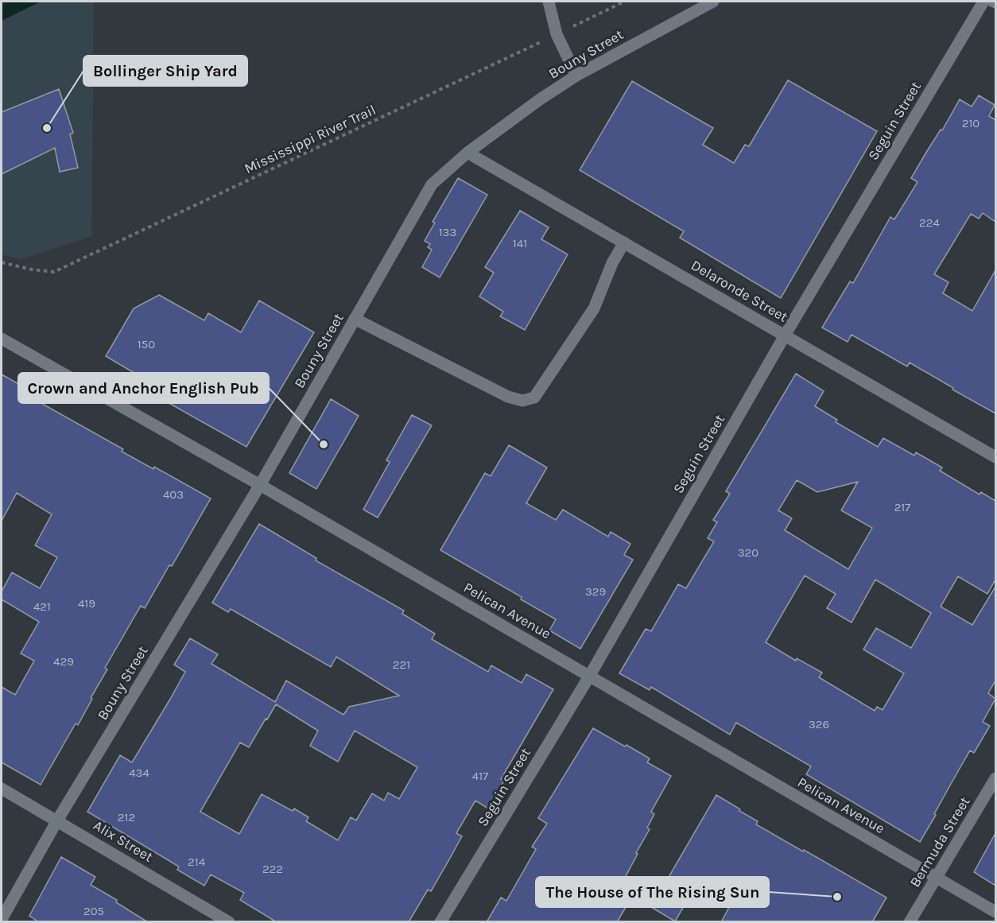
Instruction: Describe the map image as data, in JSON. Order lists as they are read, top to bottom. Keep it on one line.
{"streets":{"street":["Bouny Street","Seguin Street","Delaronde Street","Pelican Avenue","Alix Street","Bermuda Street"],"path":["Mississippi River Trail"]},"crossings":[["Bouny Street","Delaronde Street"],["Bouny Street","Pelican Avenue"],["Bouny Street","Alix Street"],["Seguin Street","Delaronde Street"],["Seguin Street","Pelican Avenue"],["Pelican Avenue","Bermuda Street"]],"places":["Bollinger Ship Yard","Crown and Anchor English Pub","The House of The Rising Sun"],"house_numbers":["210","224","133","141","150","403","217","320","329","419","421","429","221","326","434","417","212","214","222","205"]}
